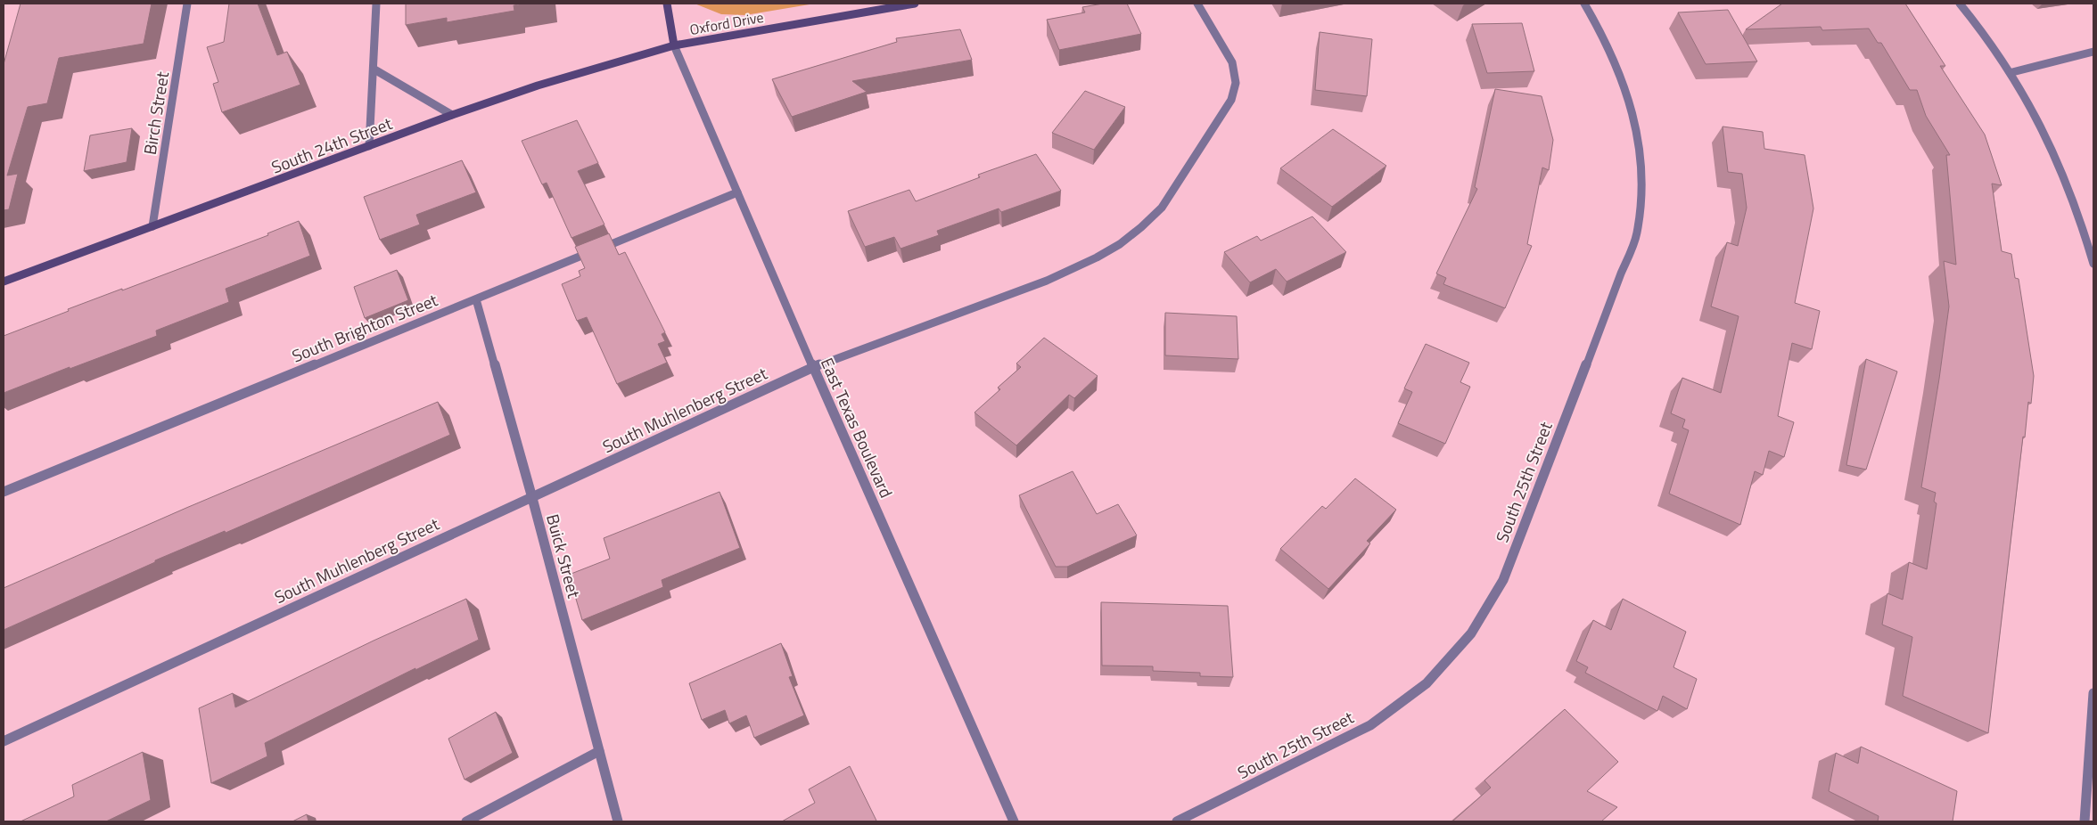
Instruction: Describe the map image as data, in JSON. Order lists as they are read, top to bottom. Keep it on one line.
{"streets":{"main road":["Oxford Drive","South 24th Street"],"street":["Birch Street","South Brighton Street","South Muhlenberg Street","East Texas Boulevard","South 25th Street","Buick Street"]},"crossings":[["Oxford Drive","South 24th Street"],["Oxford Drive","East Texas Boulevard"],["Birch Street","South 24th Street"],["South 24th Street","East Texas Boulevard"],["South Brighton Street","East Texas Boulevard"],["South Brighton Street","Buick Street"],["South Muhlenberg Street","East Texas Boulevard"],["South Muhlenberg Street","Buick Street"]]}
